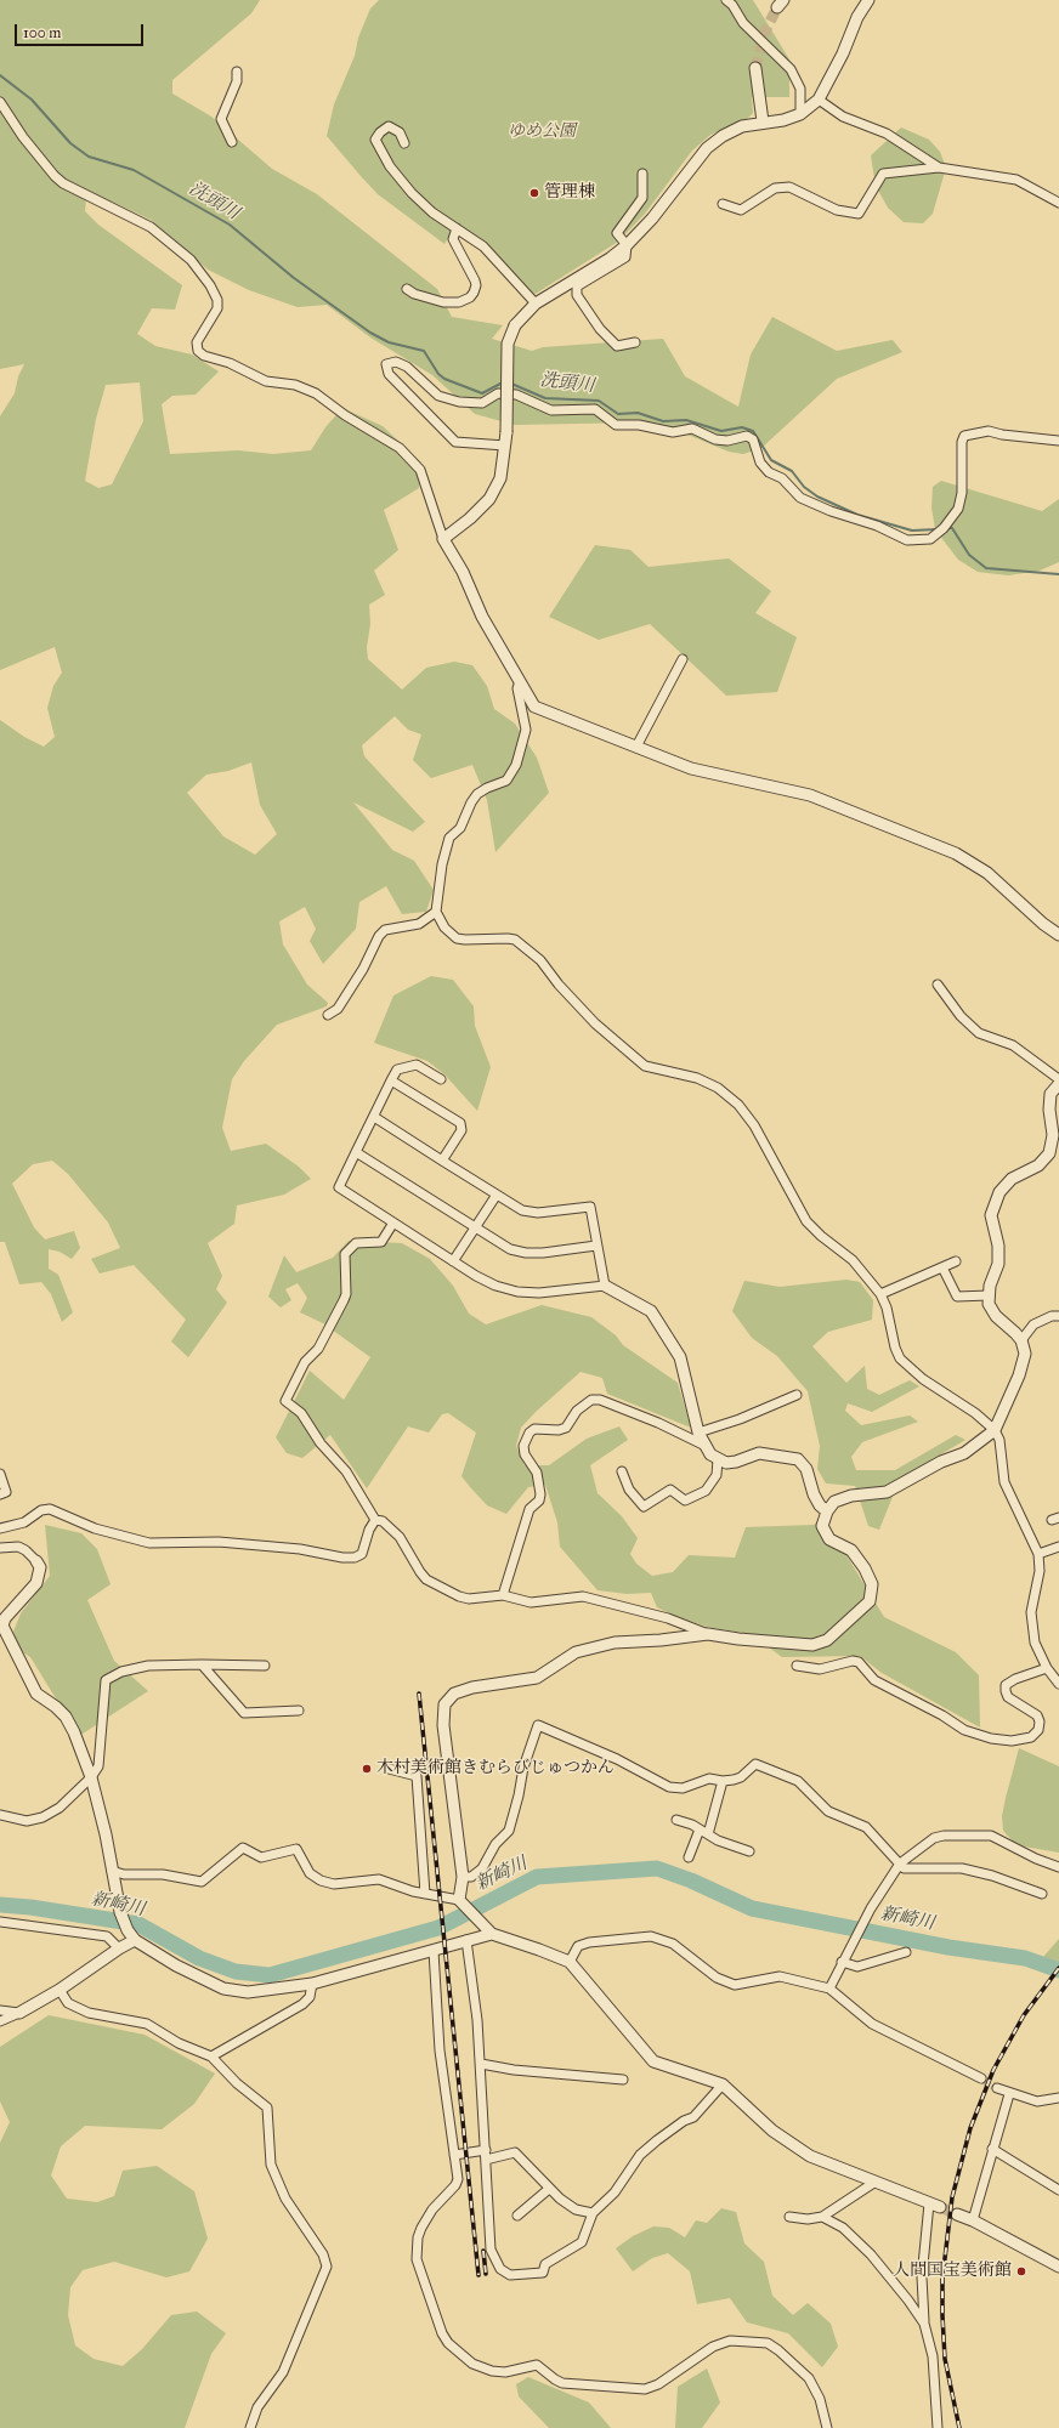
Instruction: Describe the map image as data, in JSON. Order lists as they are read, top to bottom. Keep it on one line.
{"water":["洗頭川","新崎川"],"parks":["ゆめ公園"],"places":["管理棟","木村美術館きむらびじゅつかん","人間国宝美術館"],"scale_bar":"100 m"}
